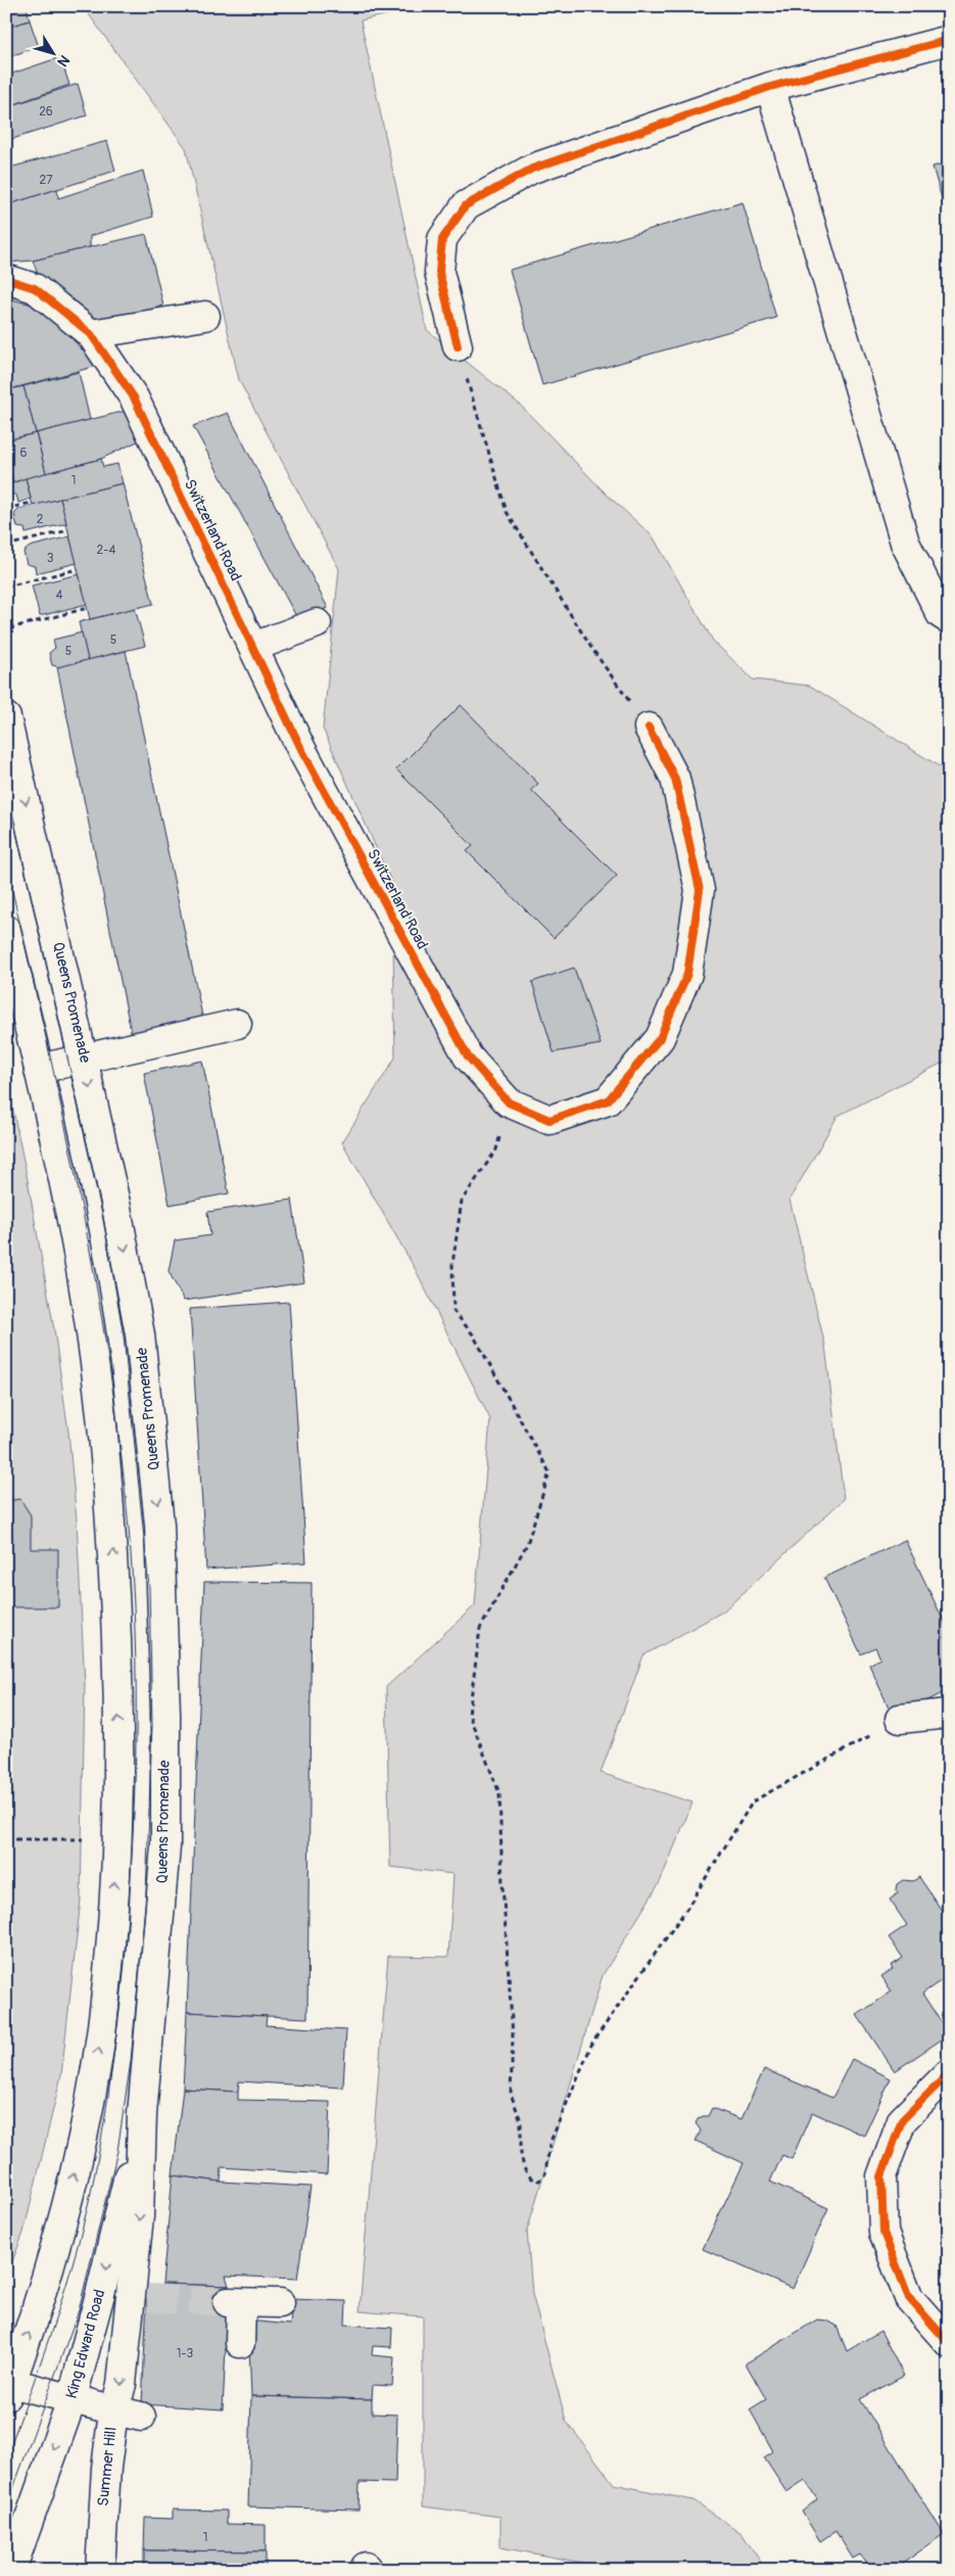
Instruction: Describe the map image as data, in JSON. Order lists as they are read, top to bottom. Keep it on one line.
{"streets":{"main road":["Switzerland Road","Queens Promenade","King Edward Road","Summer Hill"]},"crossings":[["Queens Promenade","King Edward Road"],["King Edward Road","Summer Hill"]],"house_numbers":["26","27","6","1","2","2-4","3","4","5","5","1-3","1"],"north":"bottom right"}
